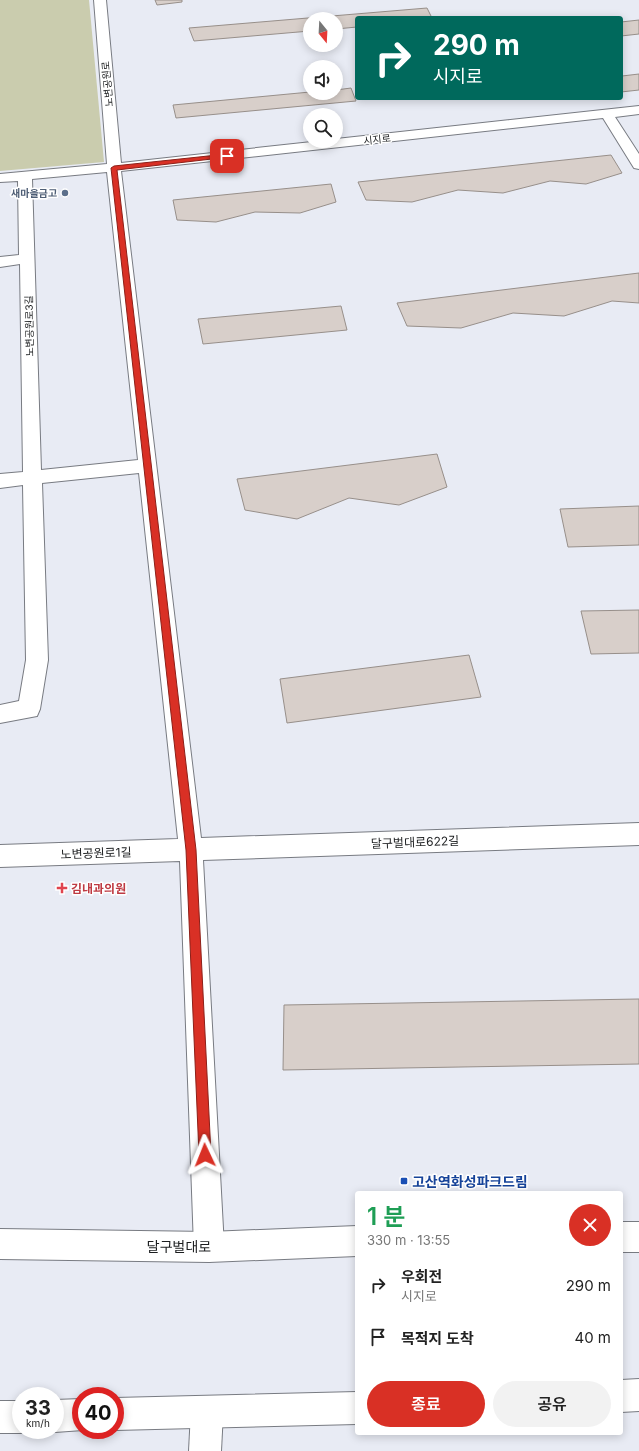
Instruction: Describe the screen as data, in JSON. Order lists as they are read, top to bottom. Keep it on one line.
{"streets":{"street":["노변공원로","시지로","노변공원로3길","달구벌대로622길","노변공원로1길","달구벌대로"]},"crossings":[["노변공원로","시지로"],["노변공원로","달구벌대로622길"],["노변공원로","노변공원로1길"],["노변공원로","달구벌대로"],["달구벌대로622길","노변공원로1길"]],"places":{"other":["새마을금고"],"health":["김내과의원"],"transit":["고산역화성파크드림"]},"north":"bottom","page":{"turn":["290 m","시지로"],"heading":["1 분","330 m · 13:55"],"list":[{"name":"우회전","note":"시지로","value":"290 m"},{"name":"목적지 도착","value":"40 m"}],"buttons":["종료","공유"],"speed":"33 km/h","limit":"40"}}
